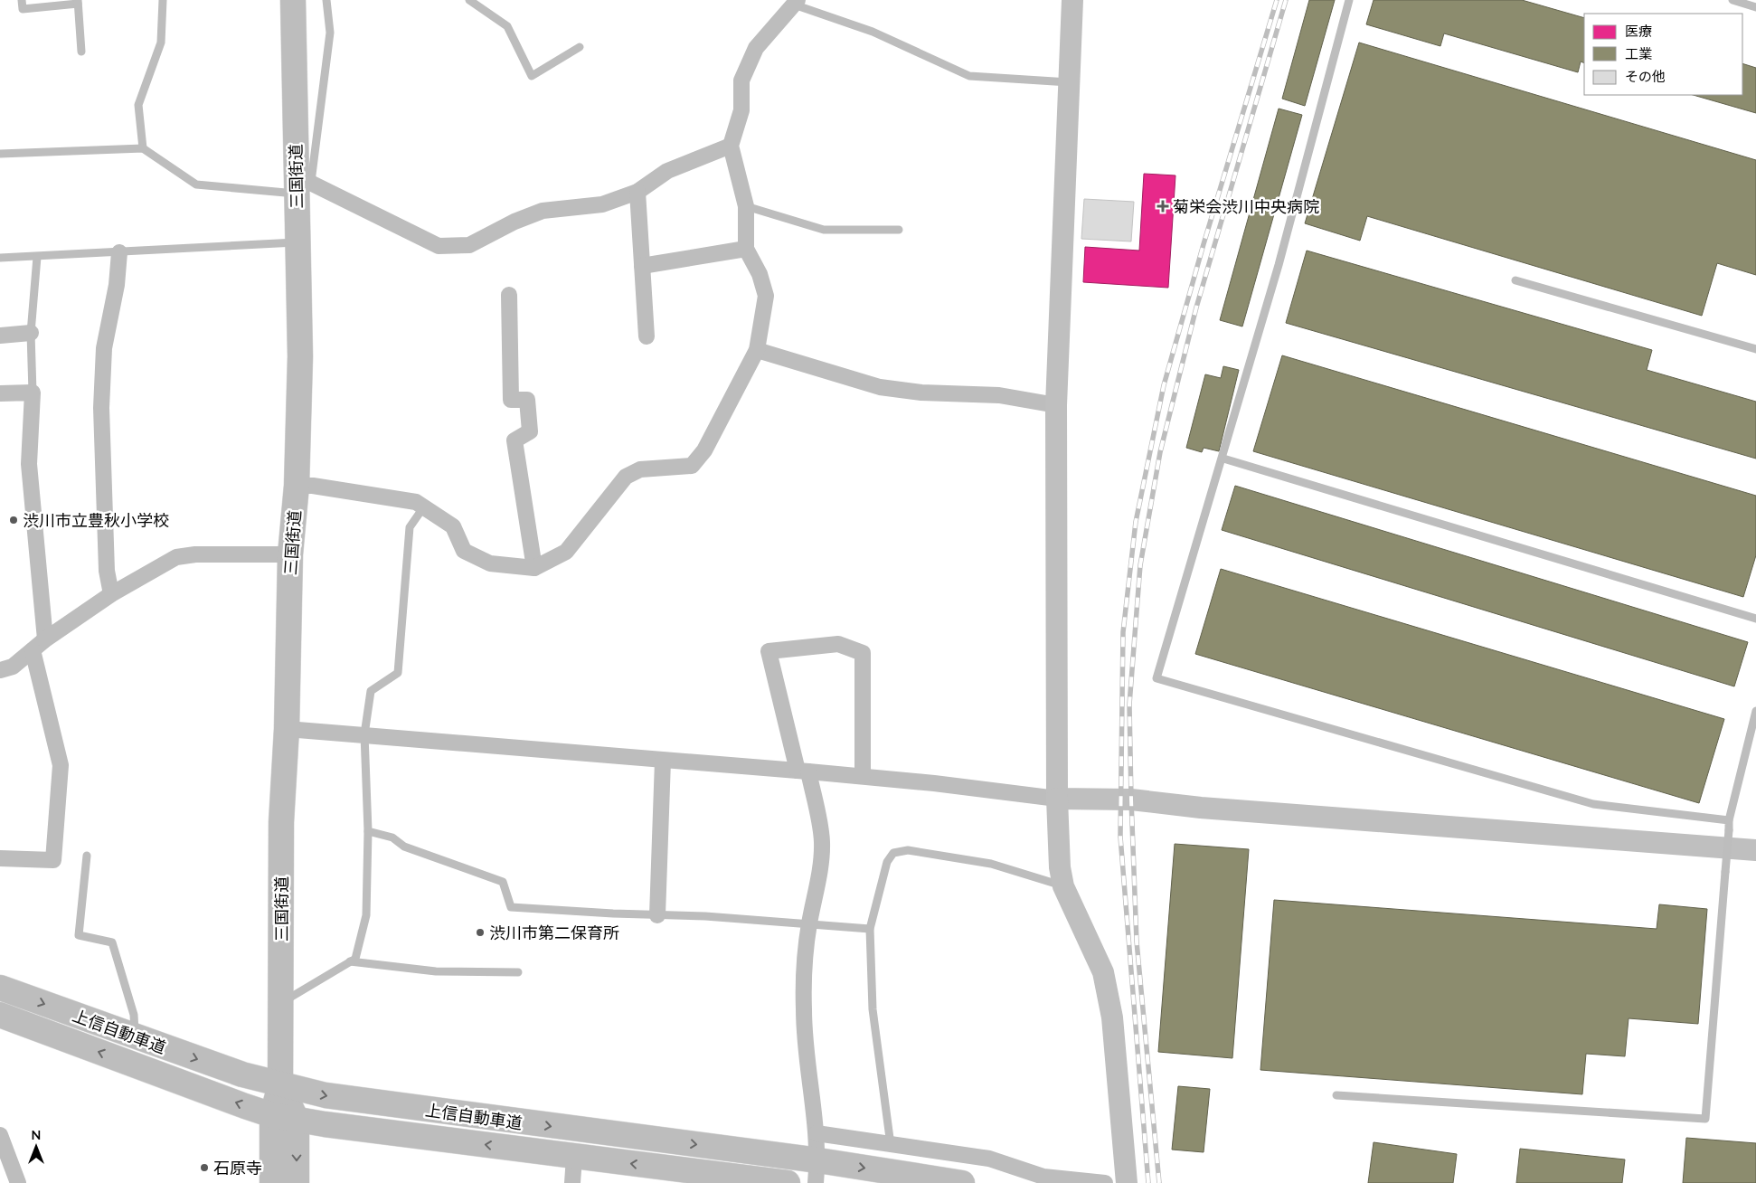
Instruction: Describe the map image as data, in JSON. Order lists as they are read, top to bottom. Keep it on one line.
{"streets":{"main road":["三国街道","上信自動車道"]},"crossings":[["三国街道","上信自動車道"]],"places":{"health":["菊栄会渋川中央病院"],"other":["渋川市立豊秋小学校","渋川市第二保育所","石原寺"]},"legend":["医療","工業","その他"],"north":"top"}
